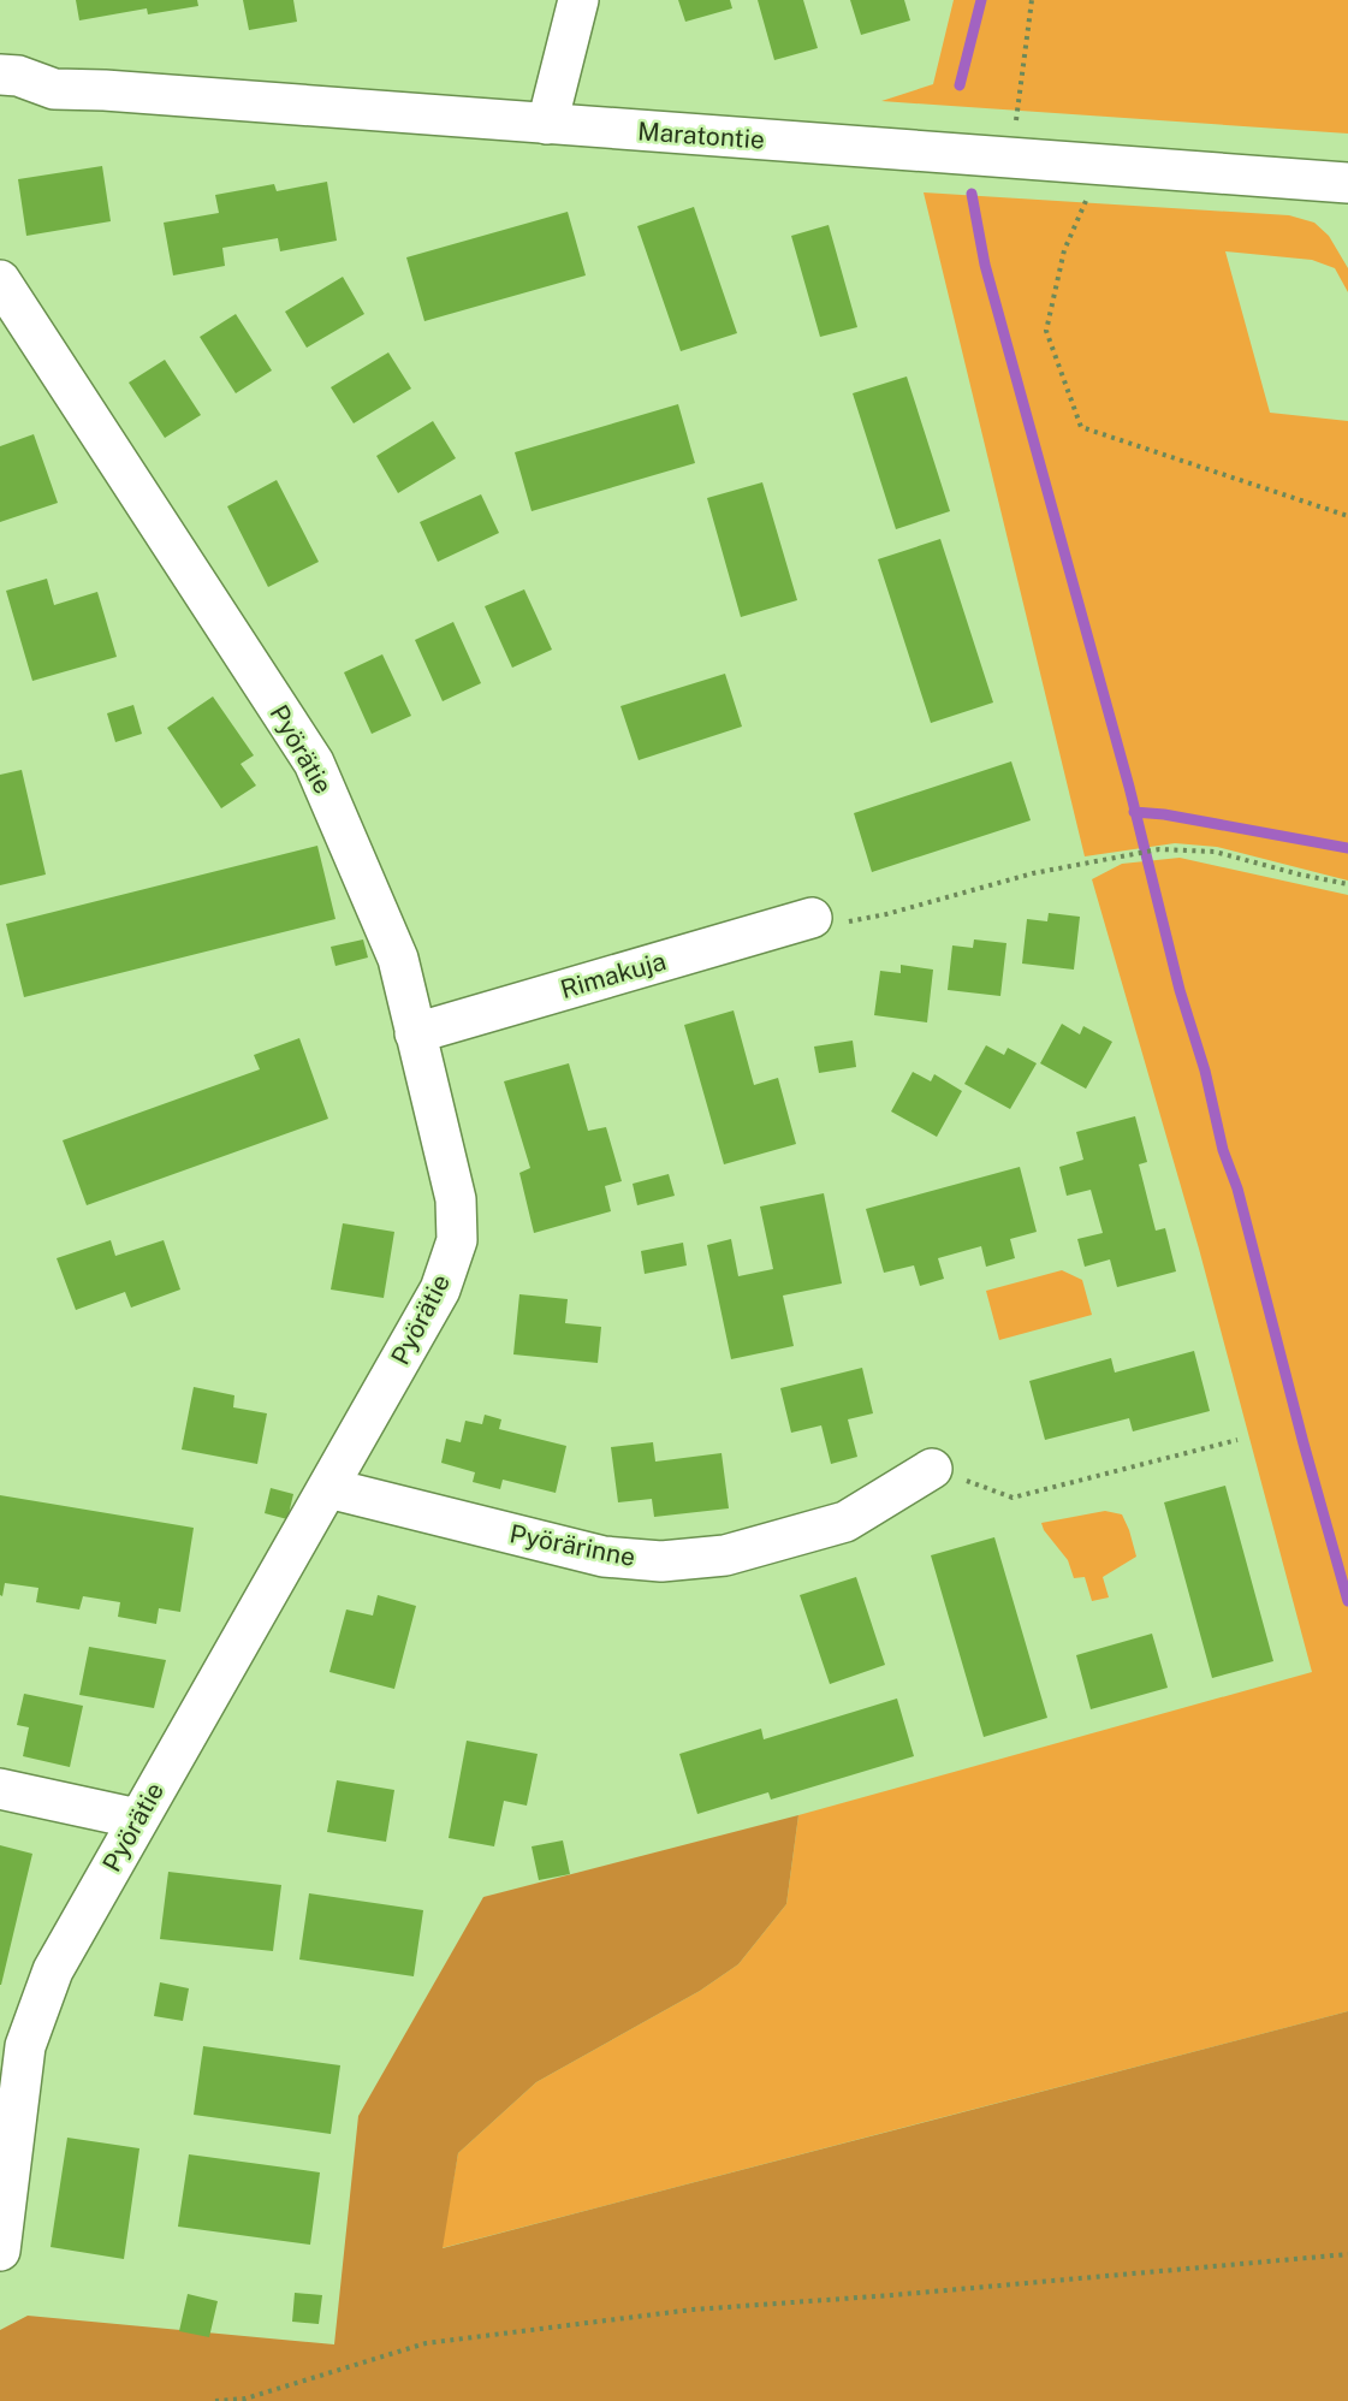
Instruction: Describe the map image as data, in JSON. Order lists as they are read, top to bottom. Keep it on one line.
{"streets":{"street":["Maratontie","Pyörätie","Rimakuja","Pyörärinne"]},"crossings":[["Pyörätie","Rimakuja"],["Pyörätie","Pyörärinne"]]}
